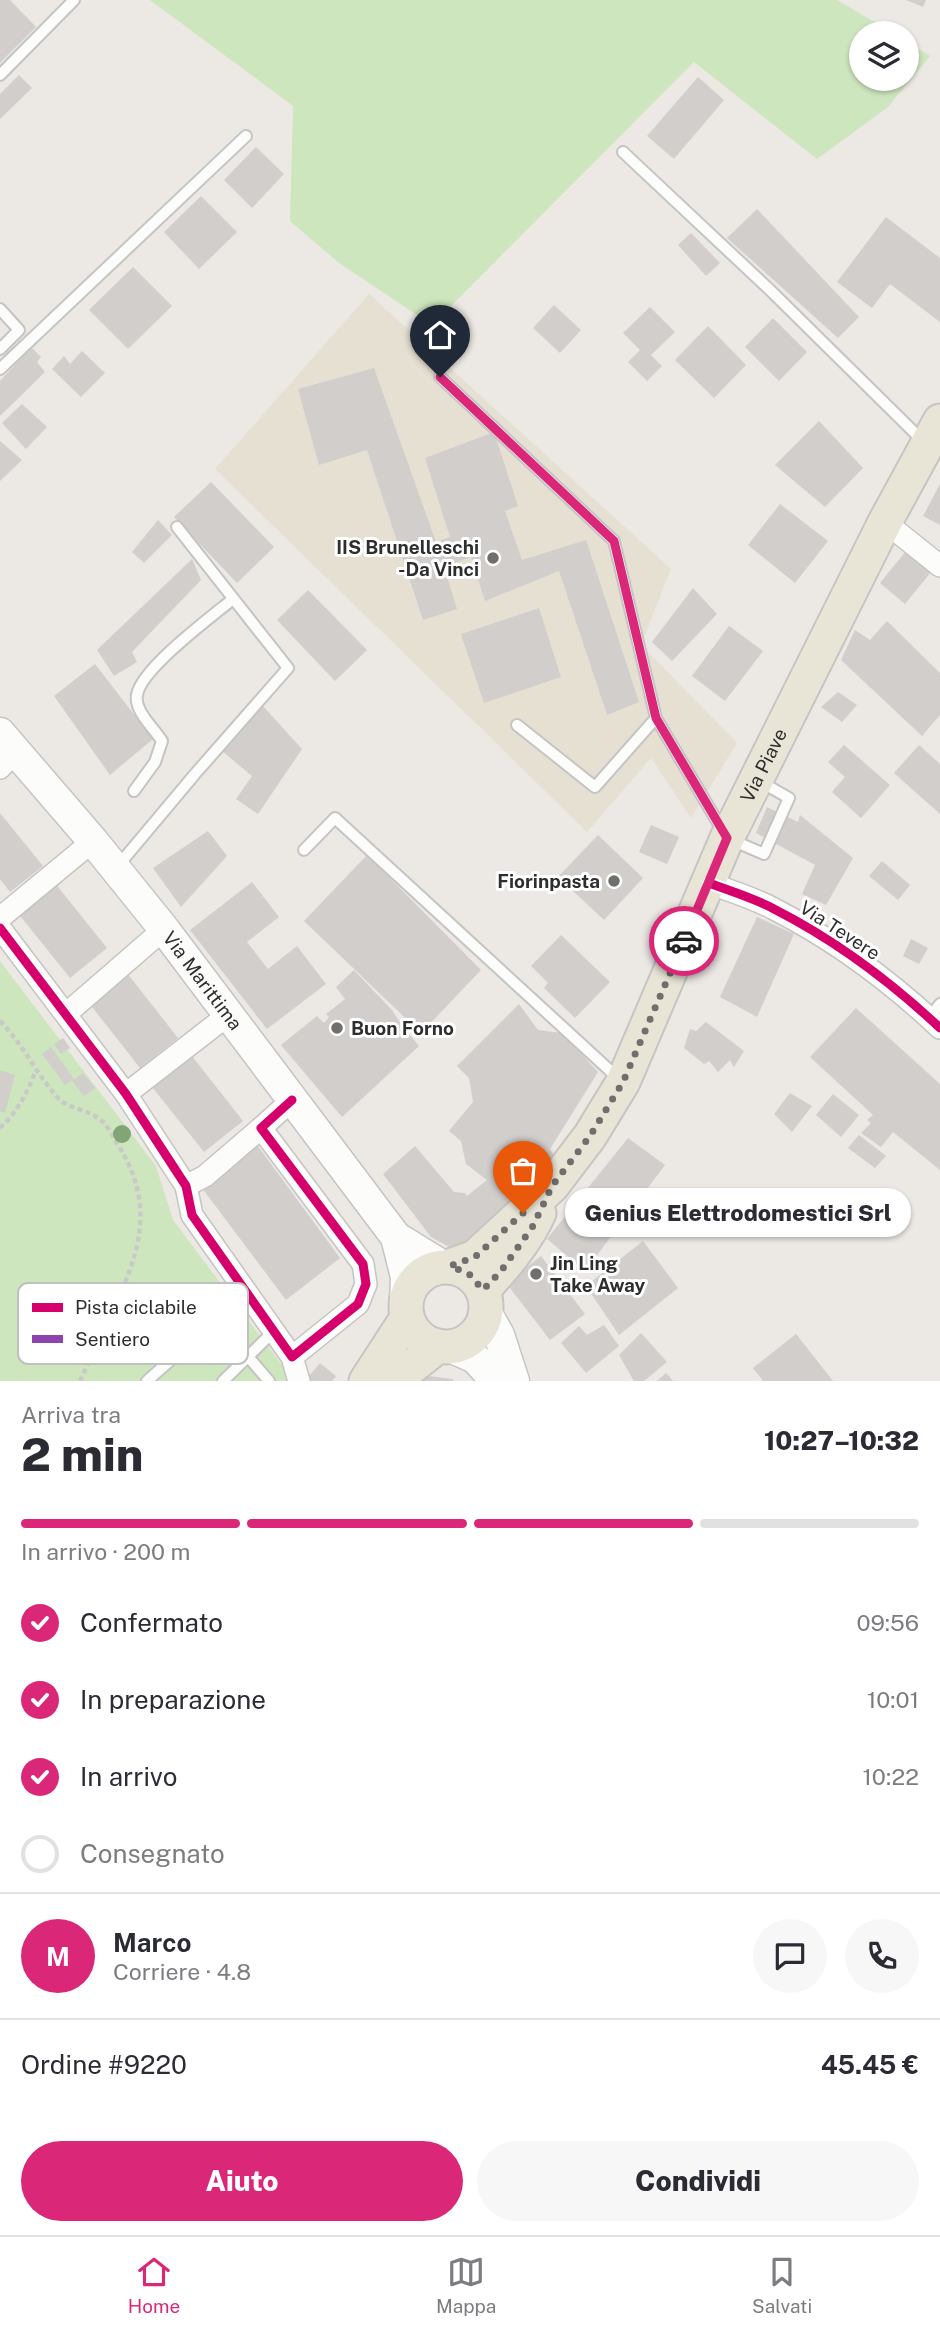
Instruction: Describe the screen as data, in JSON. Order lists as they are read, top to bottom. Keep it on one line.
{"streets":{"main road":["Via Piave","Via Marittima"],"street":["Via Tevere"]},"crossings":[["Via Piave","Via Tevere"],["Via Piave","Via Marittima"]],"places":["IIS Brunelleschi -Da Vinci","Fiorinpasta","Buon Forno","Genius Elettrodomestici Srl","Jin Ling Take Away"],"legend":["Pista ciclabile","Sentiero"],"page":{"bubble":"Genius Elettrodomestici Srl","heading":["2 min","Arriva tra","10:27–10:32"],"panel":["Marco","Corriere · 4.8","Ordine #9220","45.45 €"],"bar":"In arrivo · 200 m","list":[["Confermato","09:56"],["In preparazione","10:01"],["In arrivo","10:22"],"Consegnato"],"round":"M","buttons":["Aiuto","Condividi"],"tabs":["Home","Mappa","Salvati"]}}
